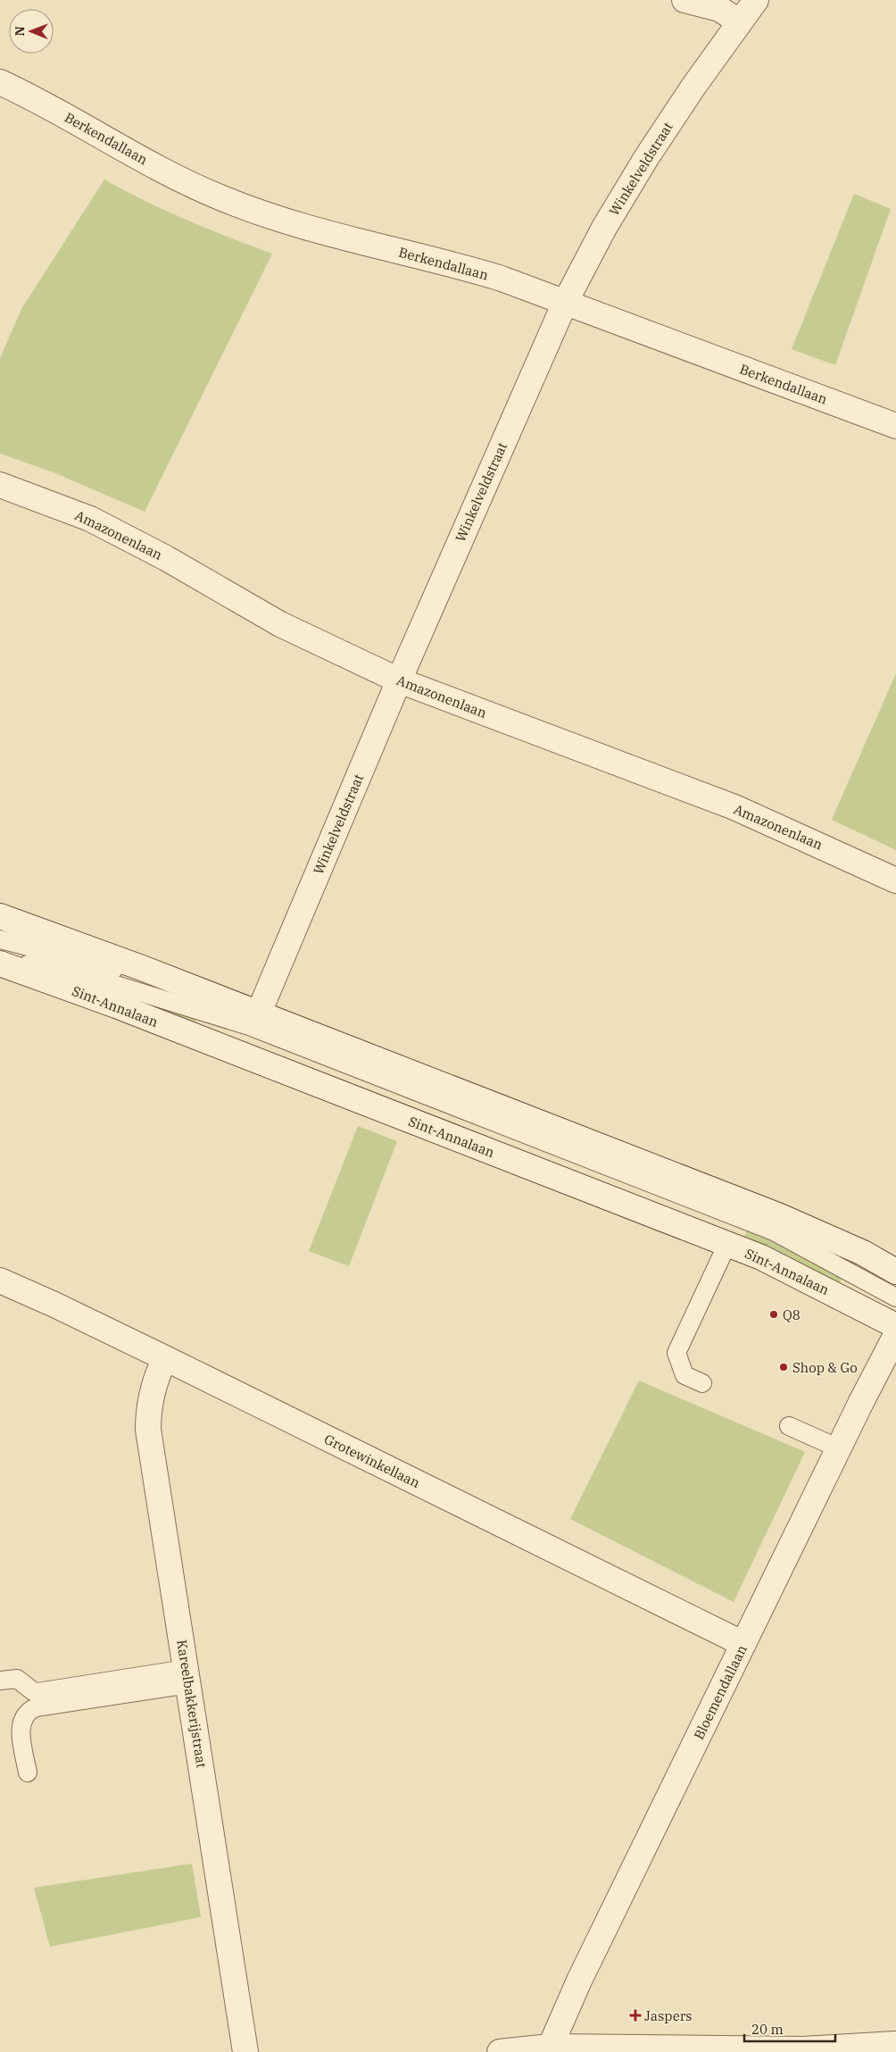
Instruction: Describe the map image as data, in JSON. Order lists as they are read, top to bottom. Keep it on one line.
{"streets":{"street":["Berkendallaan","Winkelveldstraat","Amazonenlaan","Sint-Annalaan","Grotewinkellaan","Bloemendallaan","Kareelbakkerijstraat"]},"crossings":[["Berkendallaan","Winkelveldstraat"],["Winkelveldstraat","Amazonenlaan"],["Grotewinkellaan","Bloemendallaan"],["Grotewinkellaan","Kareelbakkerijstraat"]],"places":{"other":["Q8","Shop & Go"],"health":["Jaspers"]},"scale_bar":"20 m","north":"left"}
